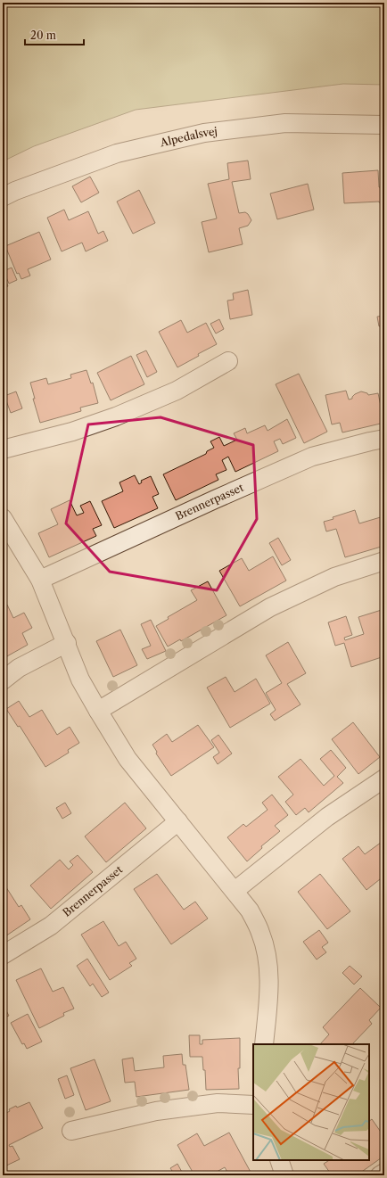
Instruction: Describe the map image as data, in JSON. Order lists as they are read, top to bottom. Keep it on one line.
{"streets":{"street":["Alpedalsvej","Brennerpasset"]},"scale_bar":"20 m"}
